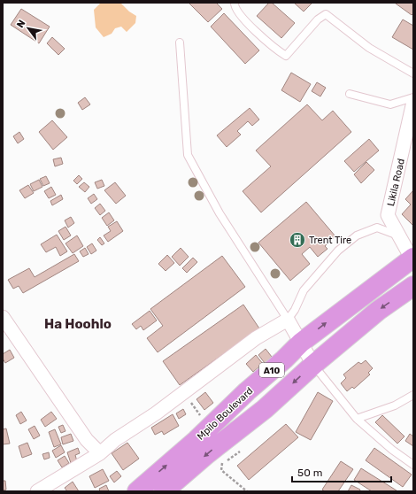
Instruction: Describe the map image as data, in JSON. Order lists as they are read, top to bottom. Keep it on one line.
{"streets":{"highway":["A10","Mpilo Boulevard"],"street":["Likila Road"]},"crossings":[["Likila Road","Mpilo Boulevard"]],"districts":["Ha Hoohlo"],"places":{"building":["Trent Tire"]},"scale_bar":"50 m","north":"top left"}
